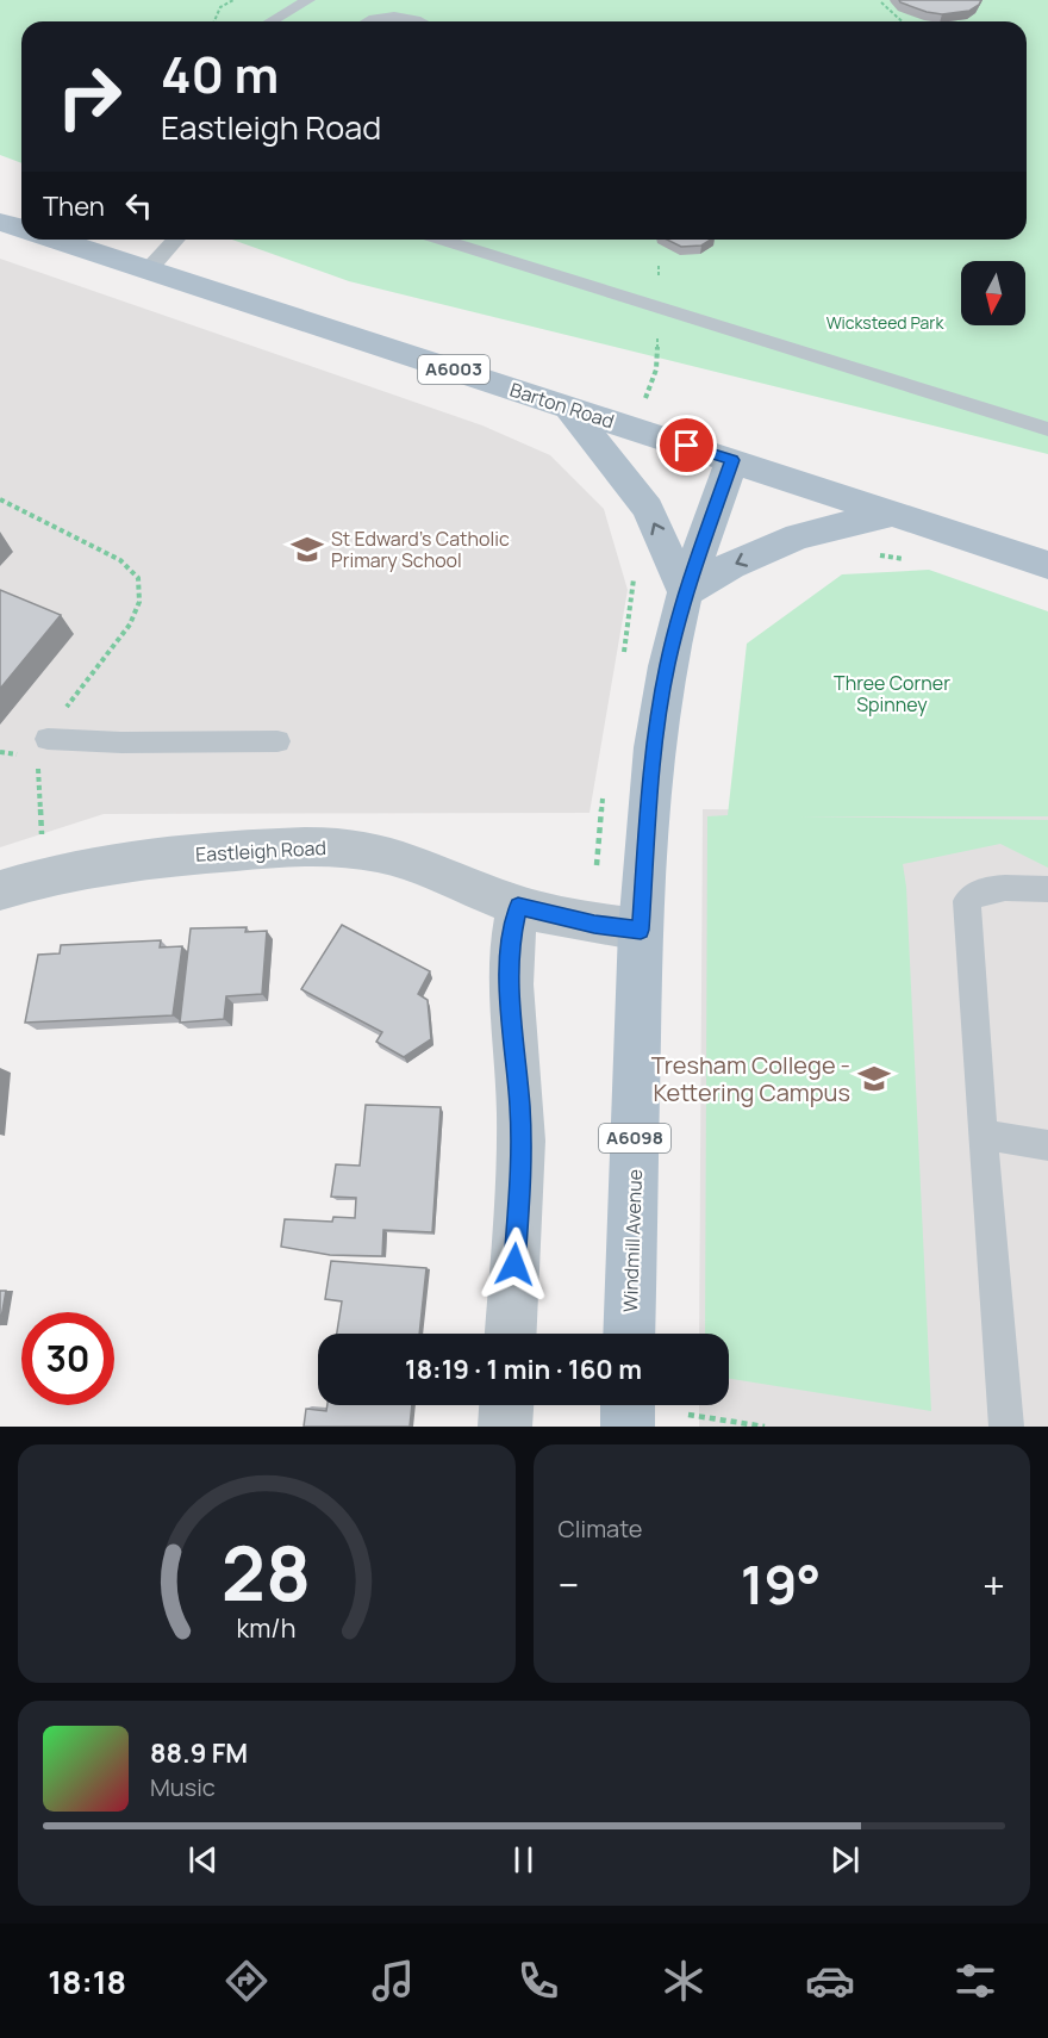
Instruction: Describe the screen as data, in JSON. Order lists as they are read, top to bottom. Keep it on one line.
{"streets":{"main road":["A6003","Barton Road","A6098","Windmill Avenue"],"street":["Eastleigh Road"]},"crossings":[["Barton Road","Windmill Avenue"],["Eastleigh Road","Windmill Avenue"]],"parks":["Wicksteed Park","Three Corner Spinney"],"places":{"school or university":["St Edward's Catholic Primary School","Tresham College - Kettering Campus"]},"north":"bottom","page":{"turn":["40 m","Eastleigh Road"],"then":"Then","limit":"30","trip":"18:19 · 1 min · 160 m","tile":"Climate","heat":["−","19°","+"],"song":["88.9 FM","Music"],"tabs":"18:18","gauge":["28","km/h"]}}
